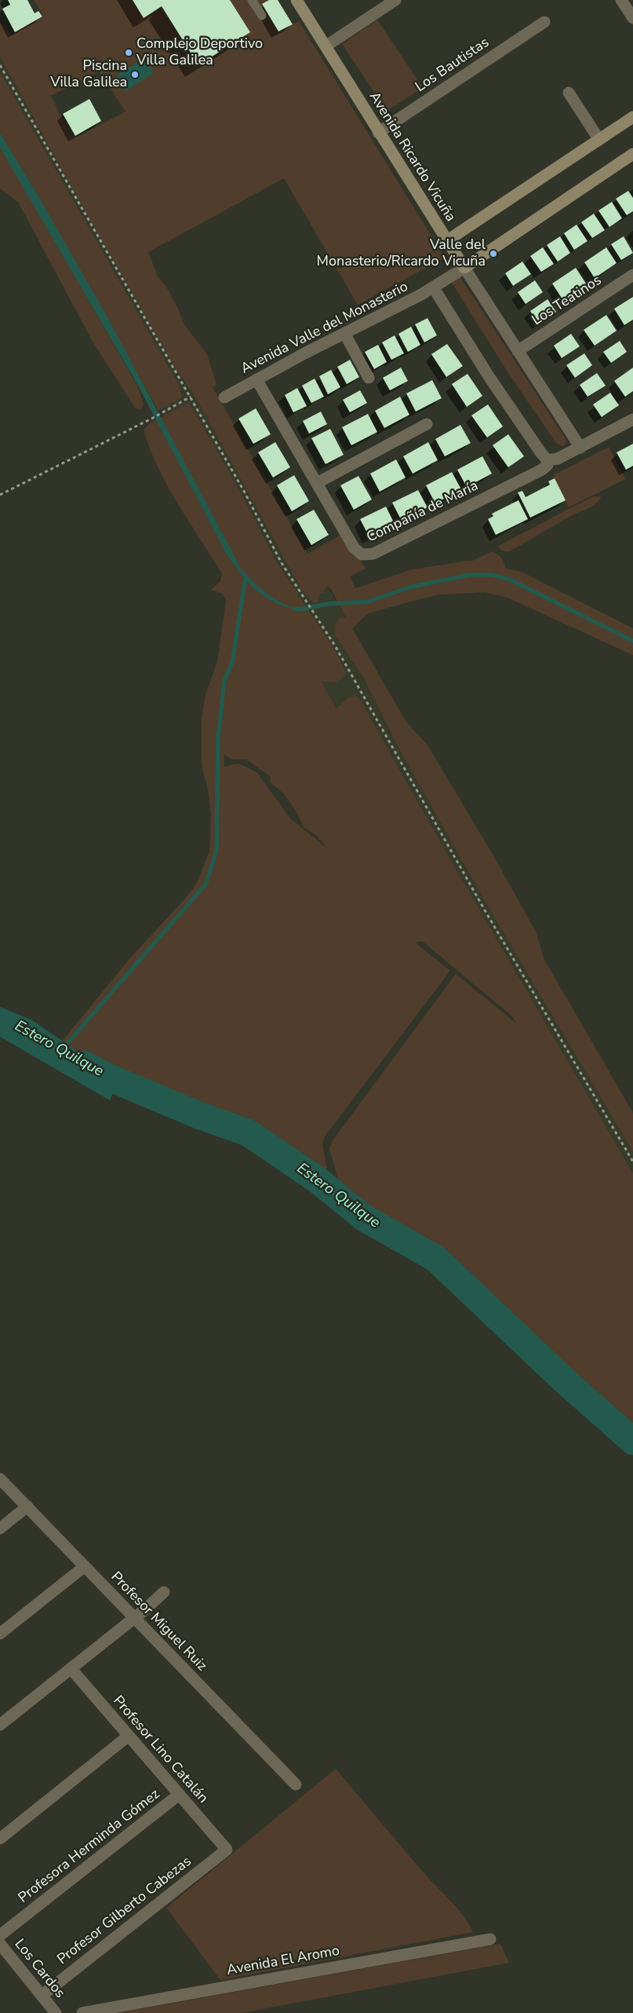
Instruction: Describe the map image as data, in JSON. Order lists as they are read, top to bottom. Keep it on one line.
{"streets":{"street":["Los Bautistas","Avenida Ricardo Vicuña","Los Teatinos","Avenida Valle del Monasterio","Compañía de María","Profesor Miguel Ruiz","Profesor Lino Catalán","Profesora Herminda Gómez","Profesor Gilberto Cabezas","Avenida El Aromo","Los Cardos"]},"crossings":[["Los Bautistas","Avenida Ricardo Vicuña"],["Avenida Ricardo Vicuña","Los Teatinos"],["Avenida Ricardo Vicuña","Avenida Valle del Monasterio"],["Avenida Ricardo Vicuña","Compañía de María"],["Avenida Valle del Monasterio","Compañía de María"],["Profesor Lino Catalán","Profesora Herminda Gómez"],["Profesor Lino Catalán","Profesor Gilberto Cabezas"],["Profesor Gilberto Cabezas","Los Cardos"]],"water":["Estero Quilque"],"places":["Complejo Deportivo Villa Galilea","Piscina Villa Galilea","Valle del Monasterio/Ricardo Vicuña"]}
